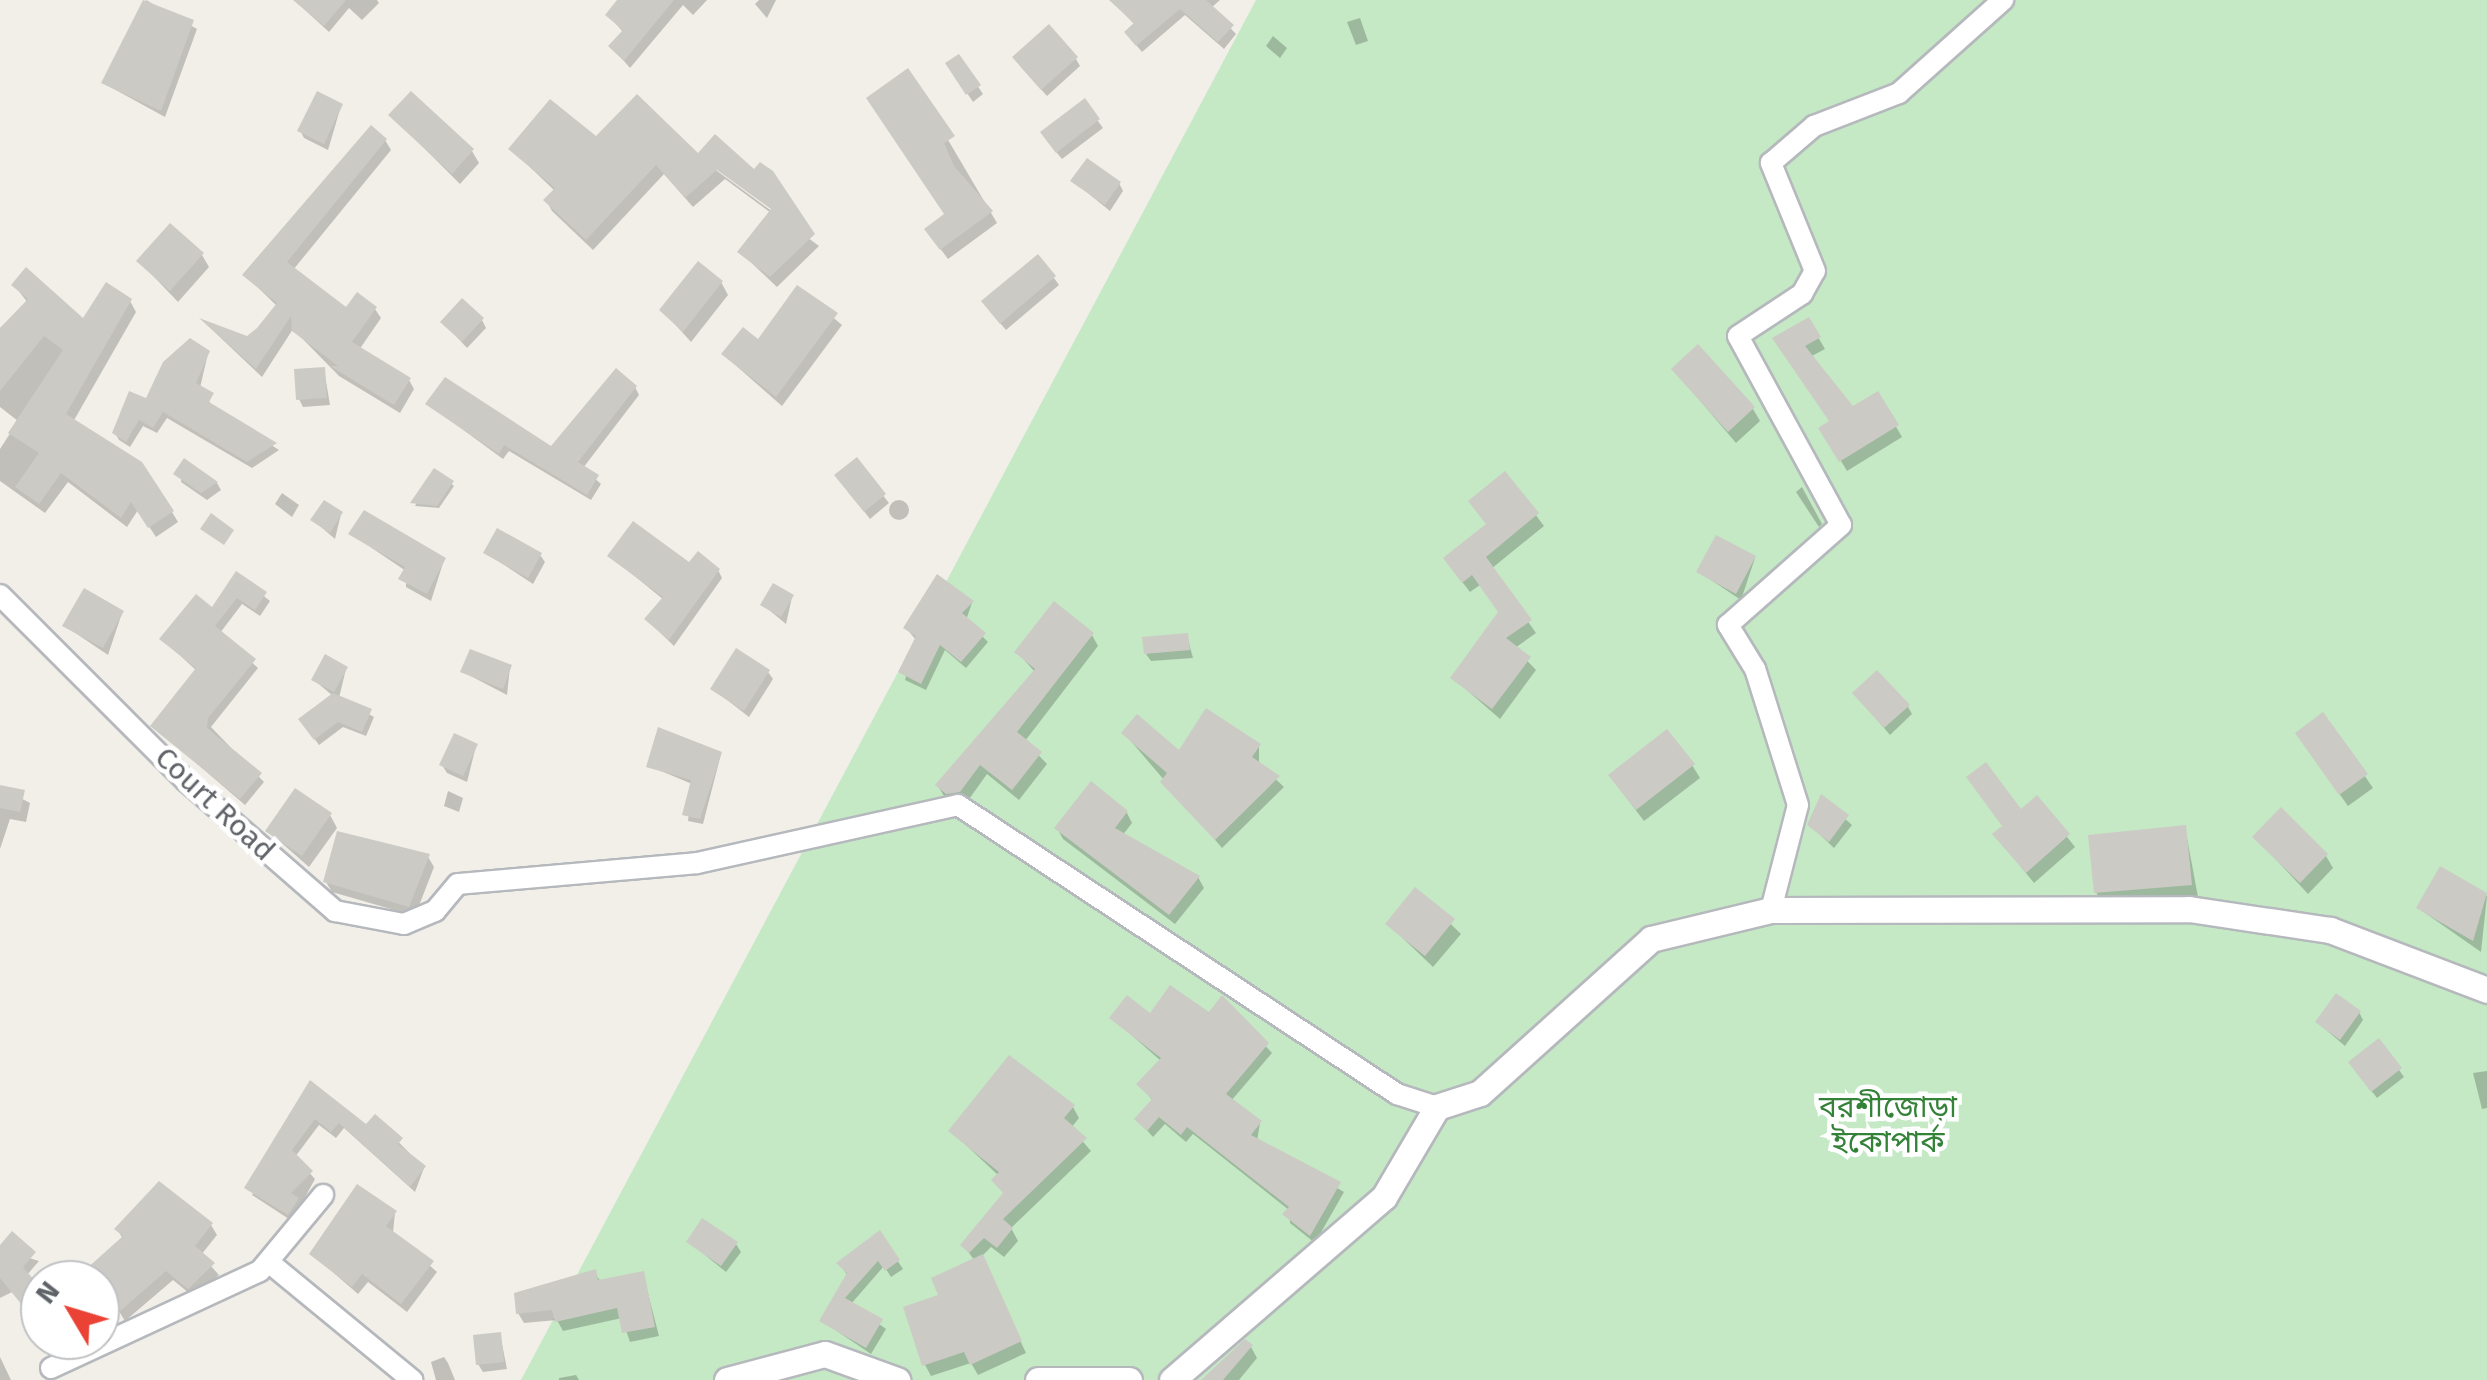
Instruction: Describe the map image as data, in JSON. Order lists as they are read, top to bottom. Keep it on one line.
{"streets":{"street":["Court Road"]},"parks":["বরশীজোড়া ইকোপার্ক"],"north":"top left"}
